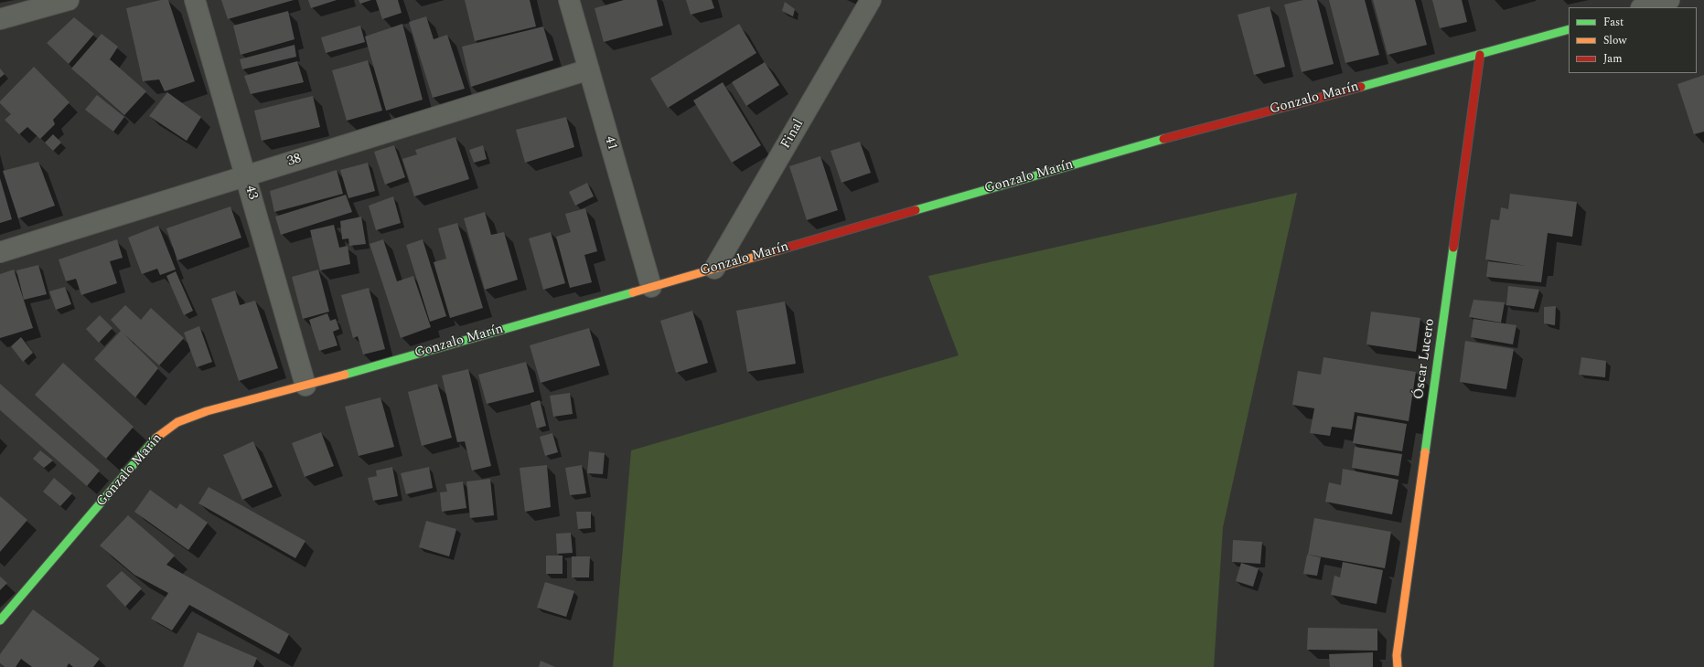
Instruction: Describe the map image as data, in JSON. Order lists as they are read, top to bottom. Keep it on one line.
{"streets":{"street":["Gonzalo Marín","Final","41","38","43","Óscar Lucero"]},"crossings":[["Gonzalo Marín","Final"],["Gonzalo Marín","41"],["Gonzalo Marín","43"],["Gonzalo Marín","Óscar Lucero"],["41","38"],["38","43"]],"legend":["Fast","Slow","Jam"]}
